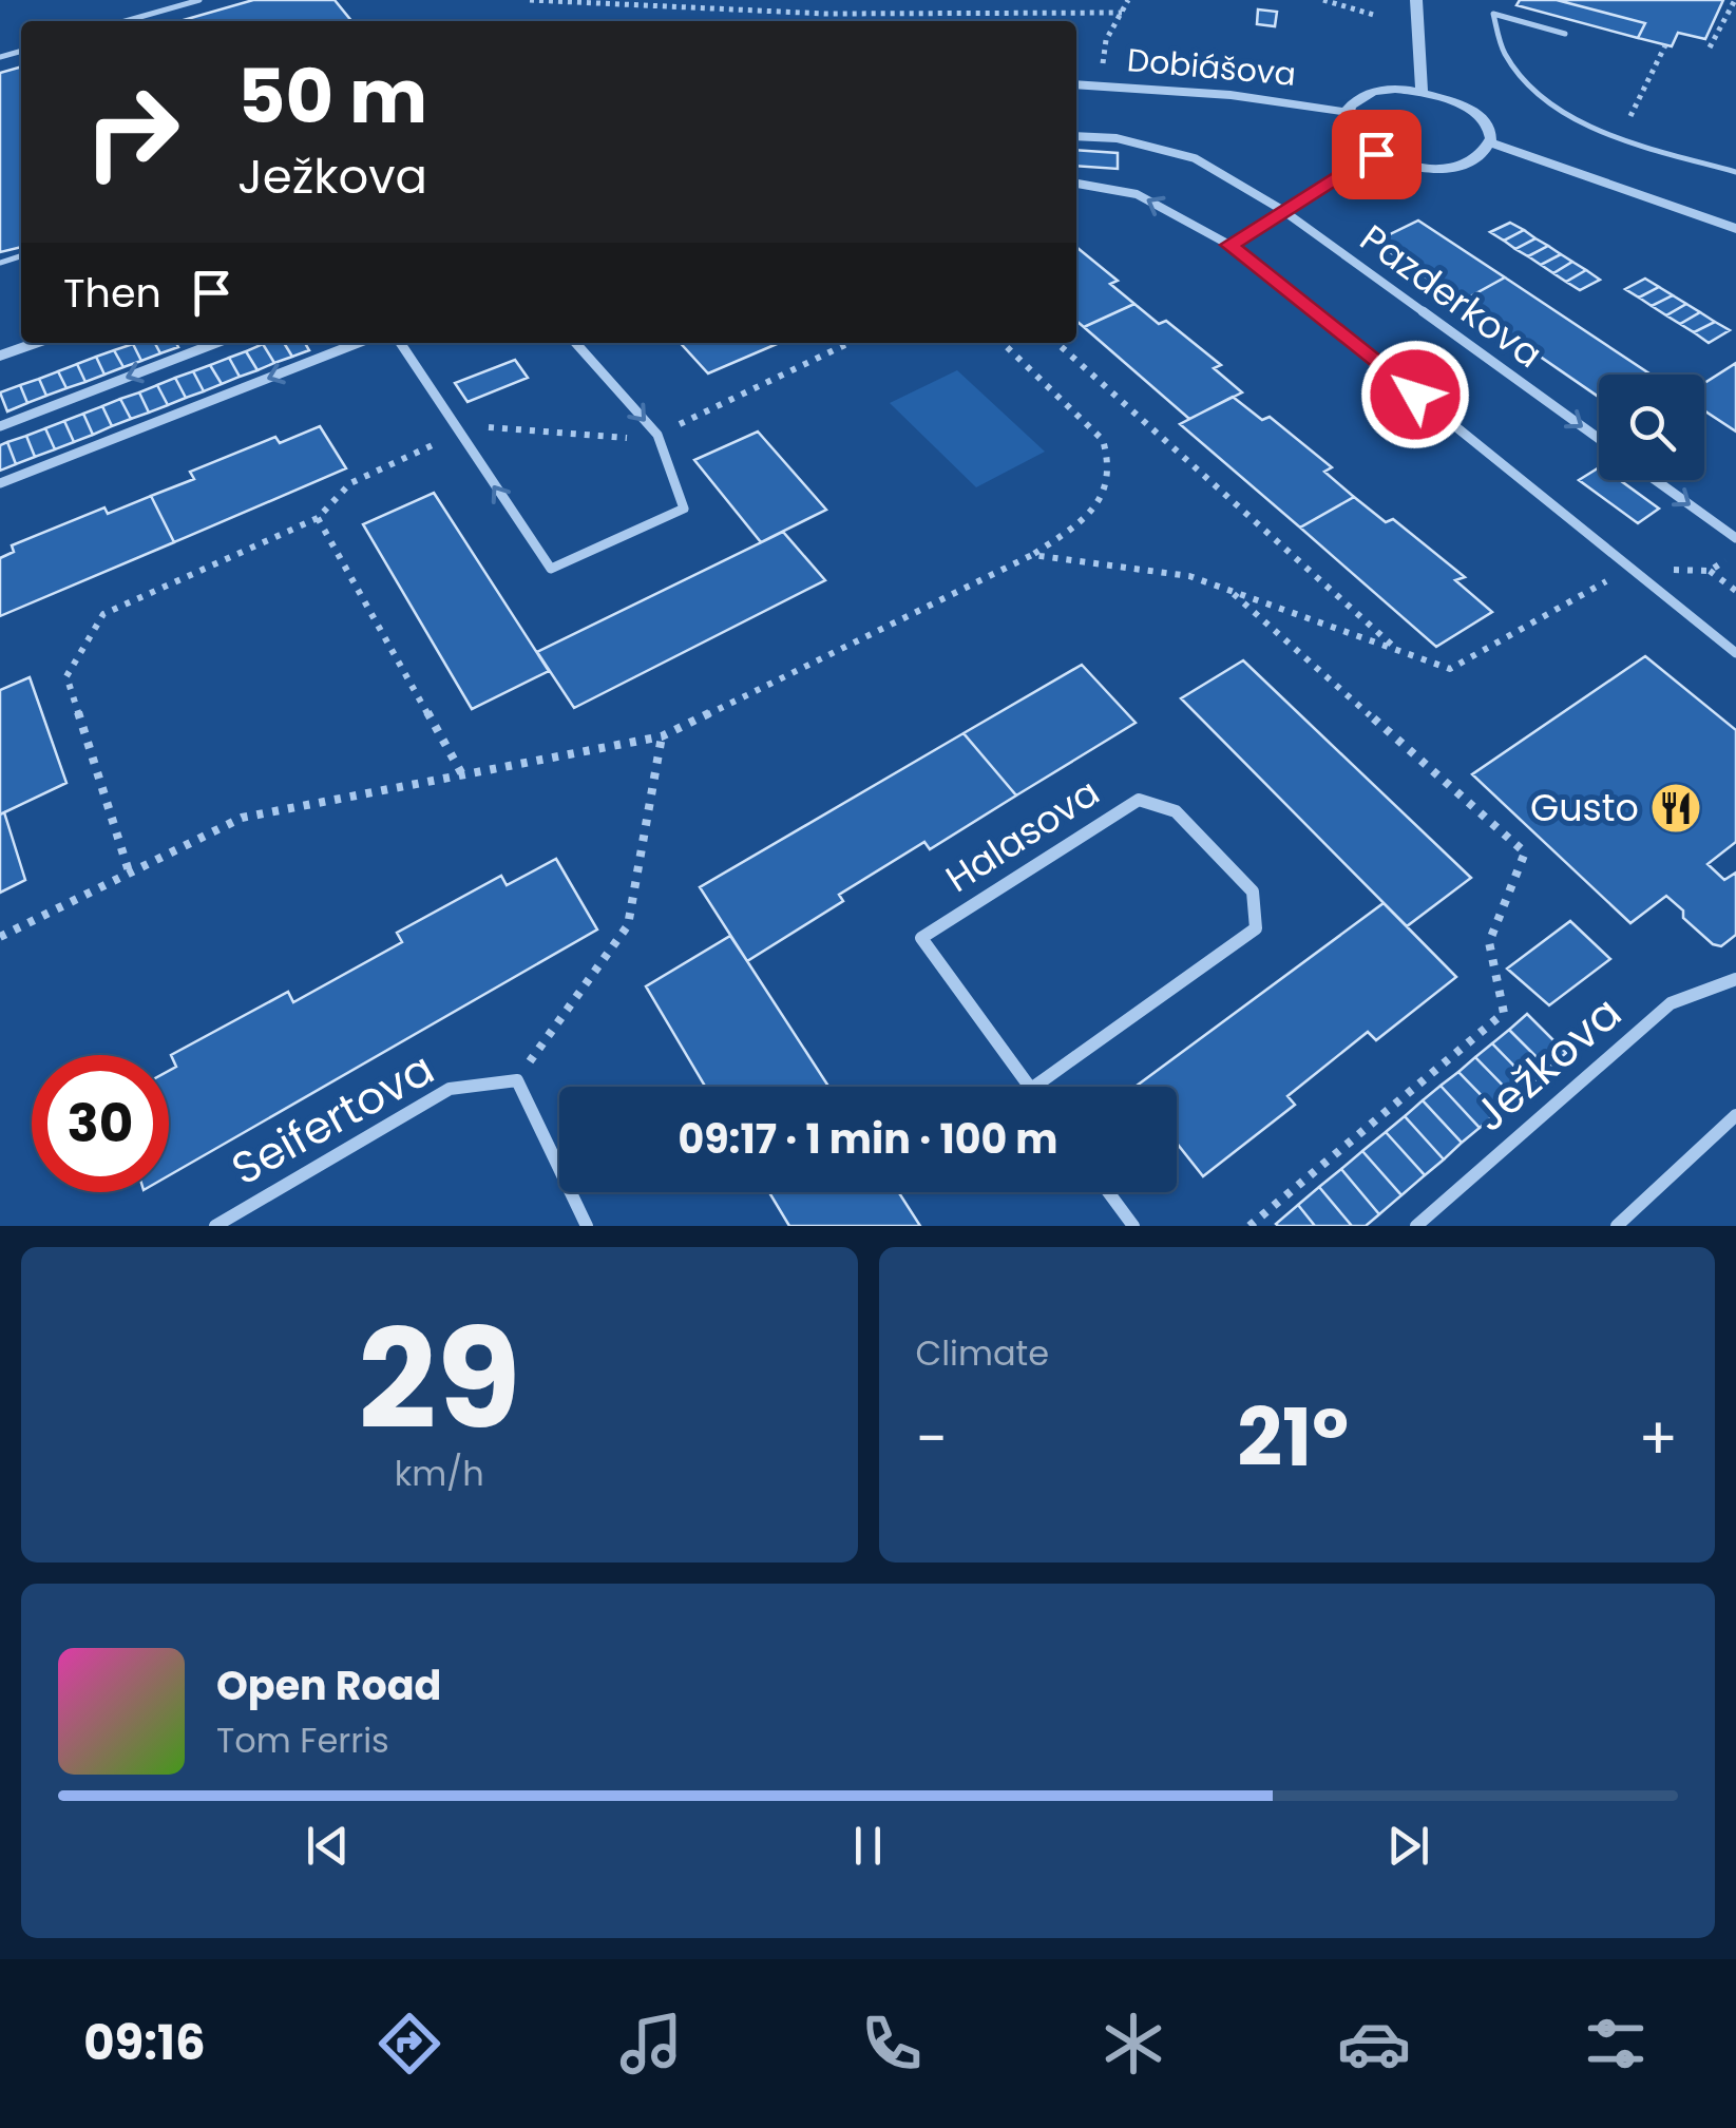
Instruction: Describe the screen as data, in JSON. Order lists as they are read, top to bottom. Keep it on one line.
{"streets":{"street":["Dobiášova","Pazderkova","Halasova","Ježkova","Seifertova"]},"places":{"restaurant":["Gusto"]},"page":{"turn":["50 m","Ježkova"],"then":"Then","limit":"30","trip":"09:17 · 1 min · 100 m","tile":[["29","km/h"],"Climate"],"heat":["−","21°","+"],"song":["Open Road","Tom Ferris"],"tabs":"09:16"}}
